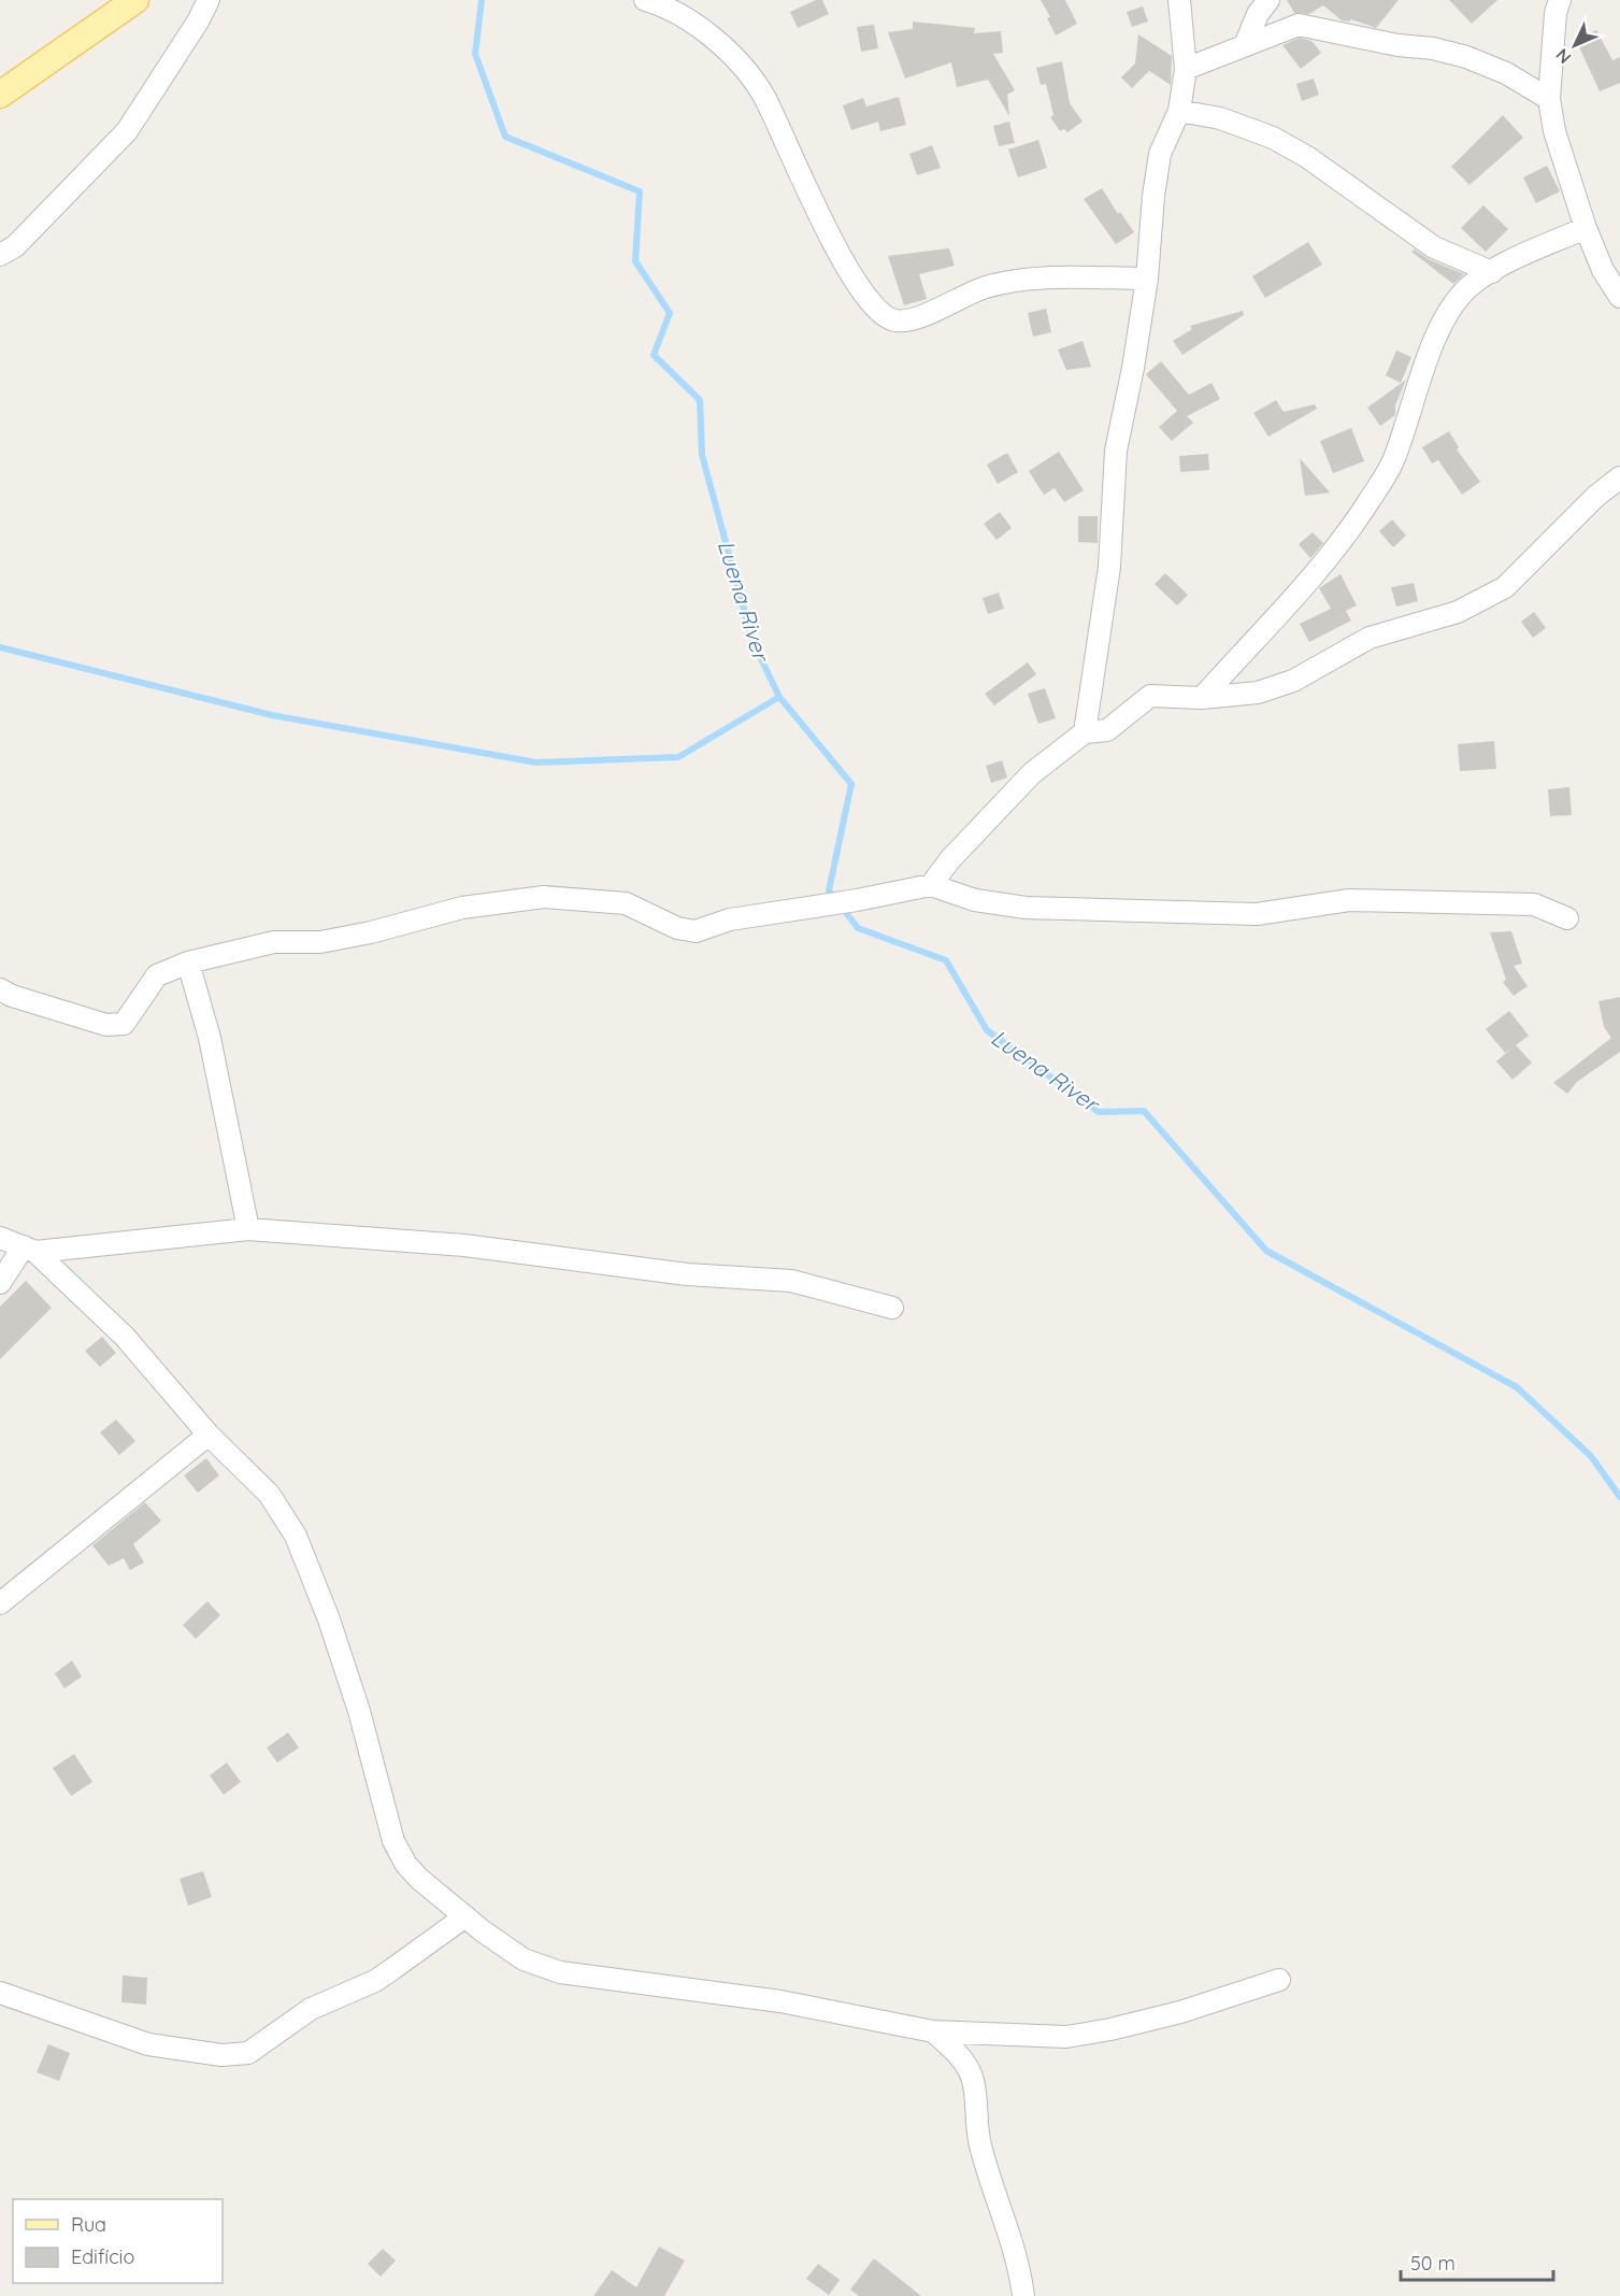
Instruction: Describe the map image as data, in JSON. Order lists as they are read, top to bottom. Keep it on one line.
{"water":["Luena River"],"legend":["Rua","Edifício"],"scale_bar":"50 m","north":"bottom left"}
